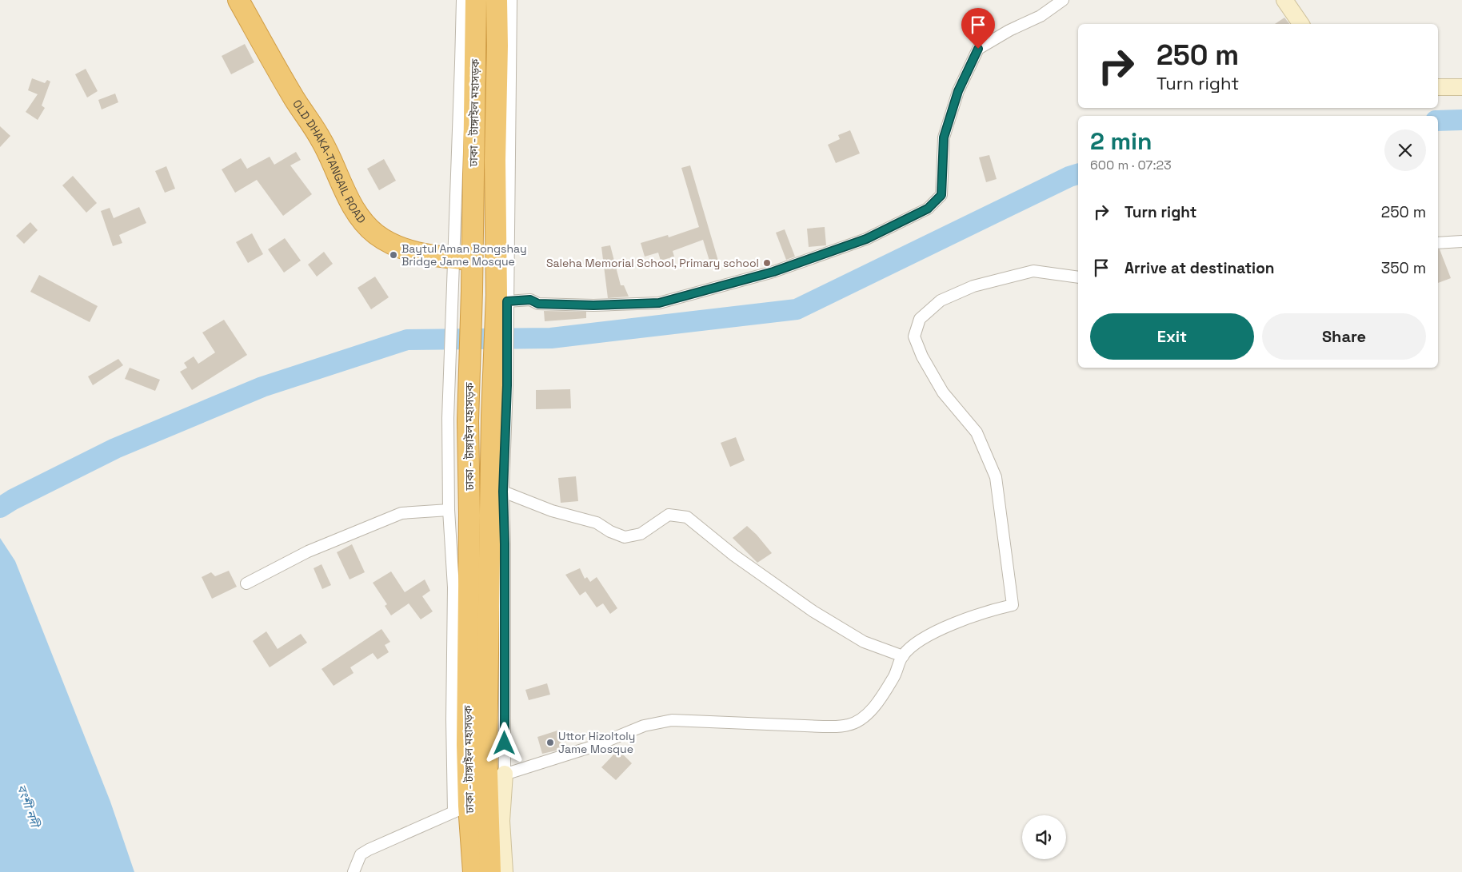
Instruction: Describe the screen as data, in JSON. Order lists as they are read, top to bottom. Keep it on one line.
{"streets":{"highway":["ঢাকা - টাঙ্গাইল মহাসড়ক","OLD DHAKA-TANGAIL ROAD"]},"crossings":[["ঢাকা - টাঙ্গাইল মহাসড়ক","OLD DHAKA-TANGAIL ROAD"]],"water":["বংশী নদী"],"places":["Baytul Aman Bongshay Bridge Jame Mosque","Saleha Memorial School, Primary school","Uttor Hizoltoly Jame Mosque"],"page":{"turn":["250 m","Turn right"],"heading":["2 min","600 m · 07:23"],"list":[{"name":"Turn right","value":"250 m"},{"name":"Arrive at destination","value":"350 m"}],"buttons":["Exit","Share"]}}
